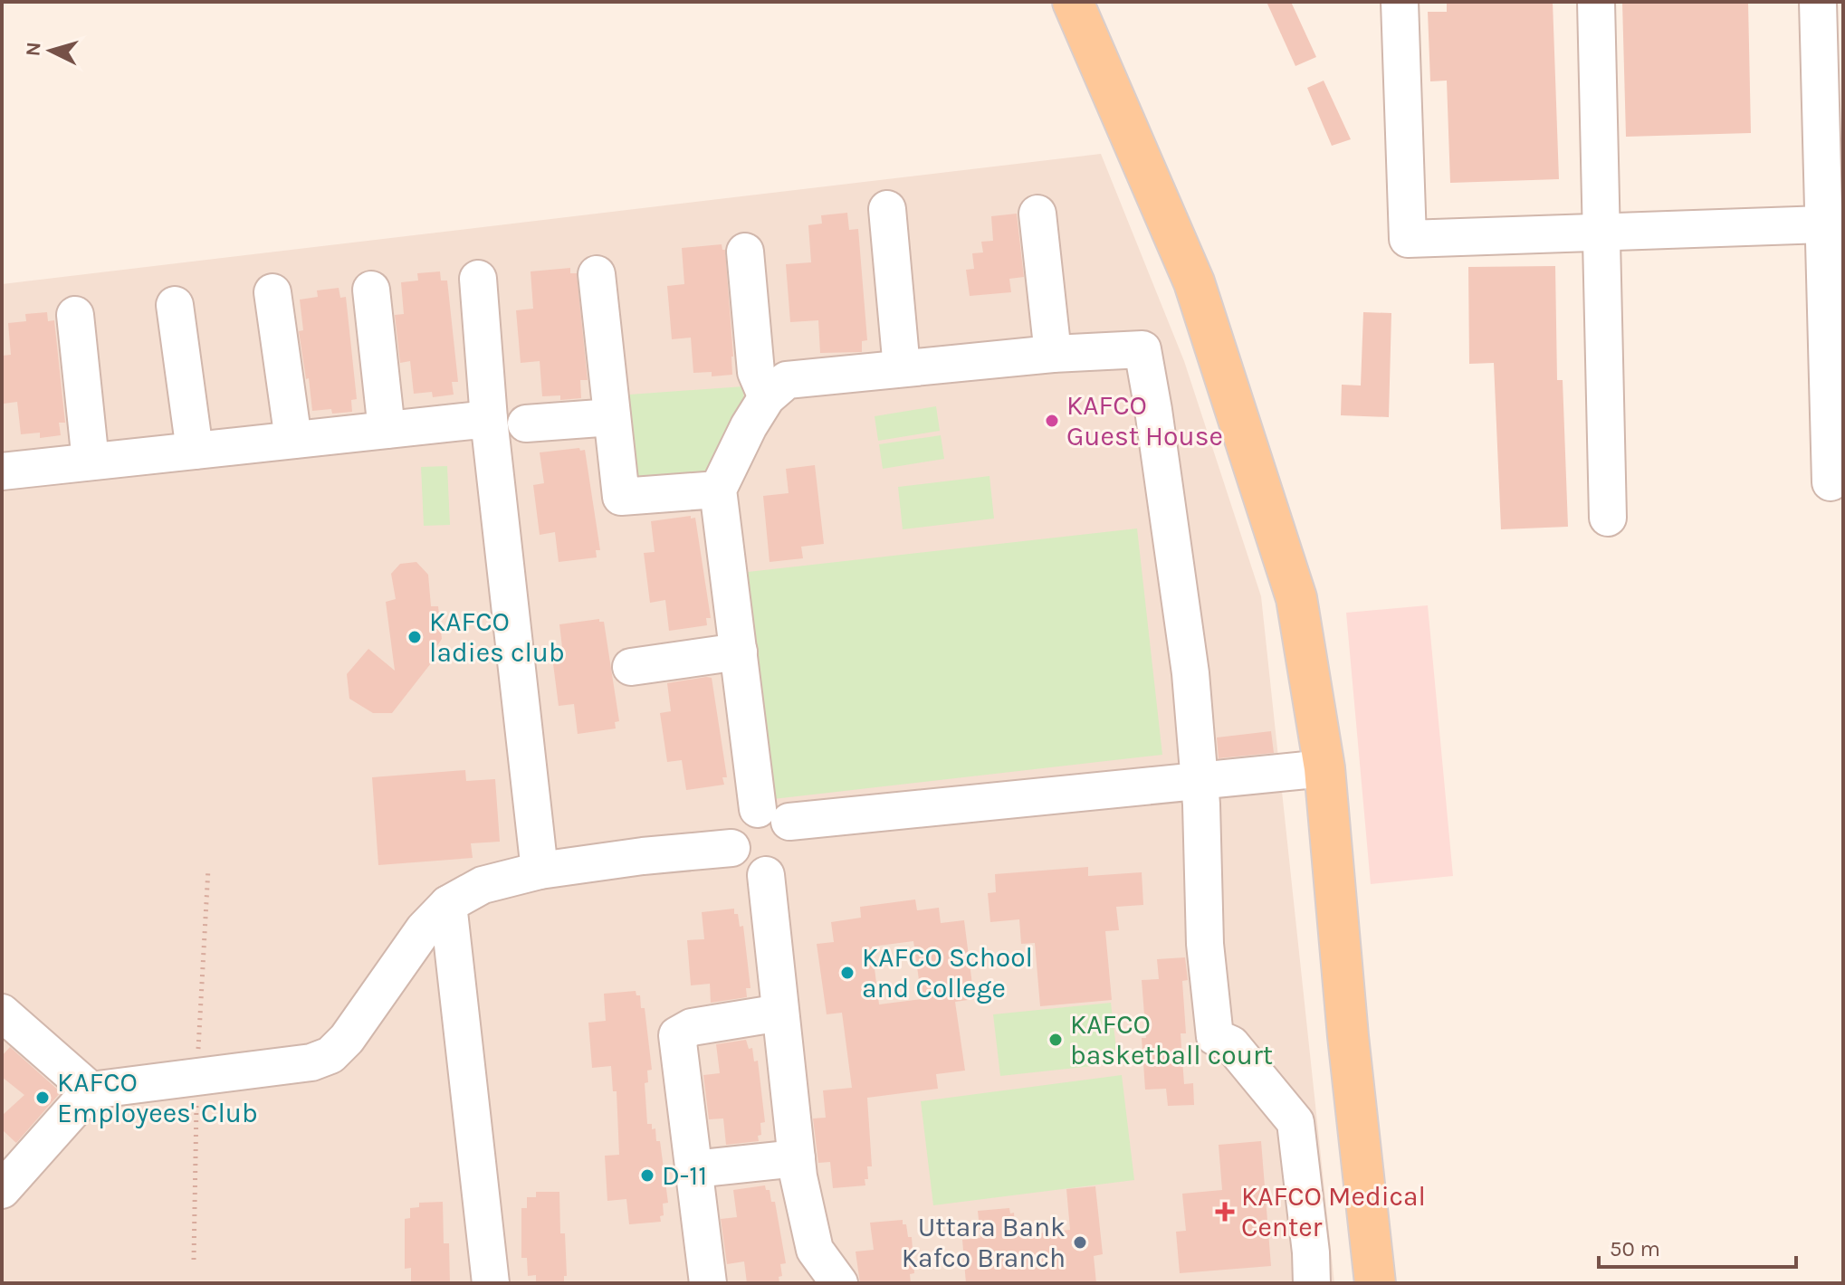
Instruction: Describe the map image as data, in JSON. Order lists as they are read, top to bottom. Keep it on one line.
{"places":{"other":["KAFCO Guest House","KAFCO ladies club","KAFCO School and College","KAFCO basketball court","KAFCO Employees' Club","D-11","Uttara Bank Kafco Branch"],"health":["KAFCO Medical Center"]},"scale_bar":"50 m","north":"left"}
